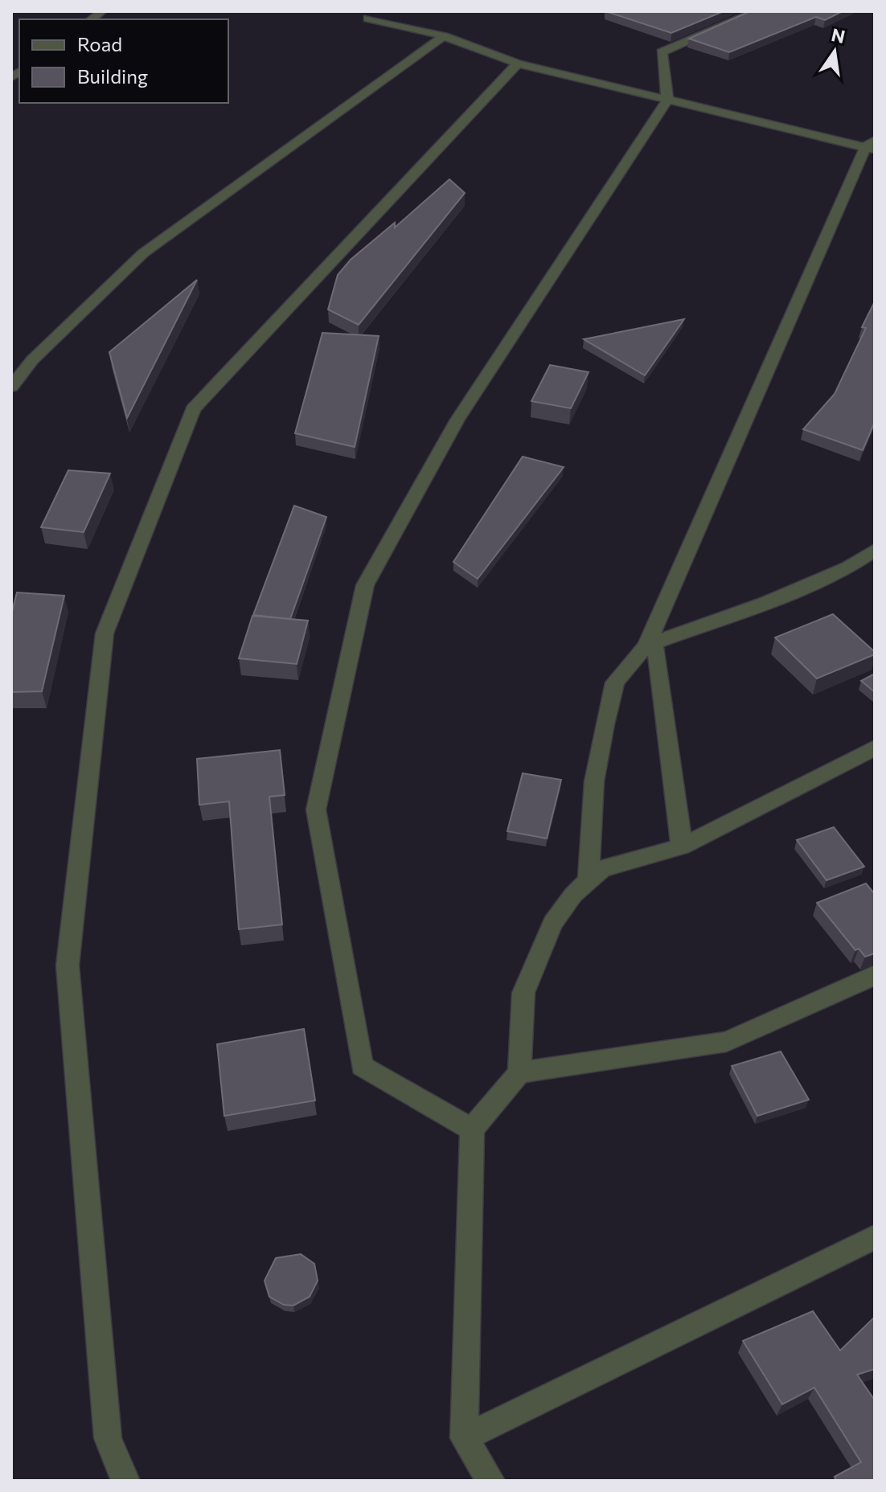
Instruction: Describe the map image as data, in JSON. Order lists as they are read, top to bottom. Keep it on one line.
{"legend":["Road","Building"],"north":"top"}
